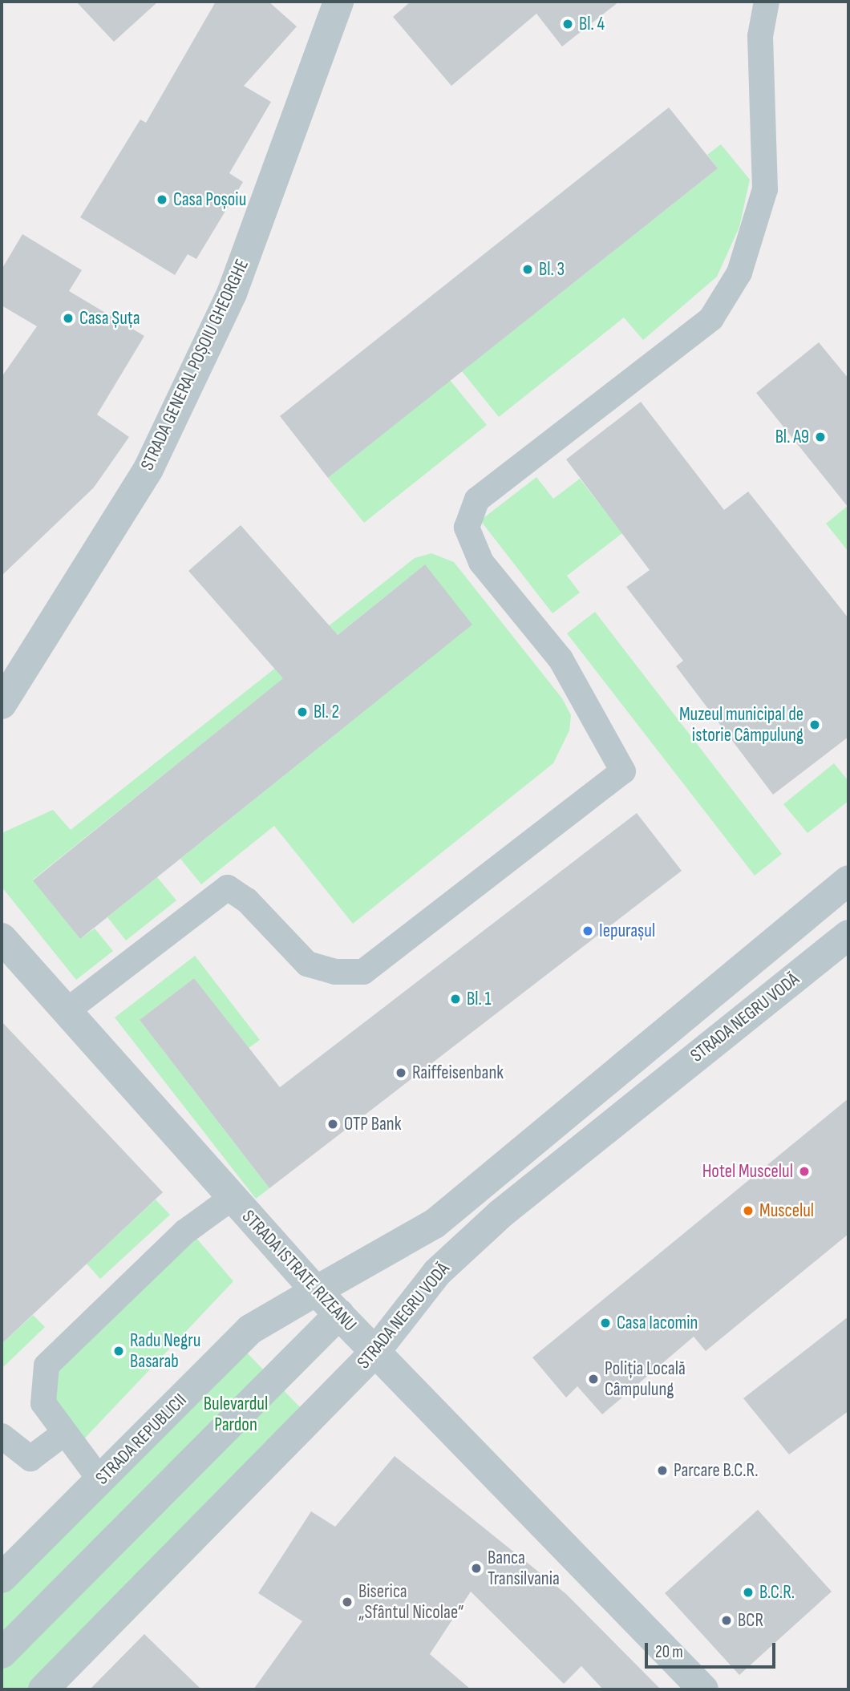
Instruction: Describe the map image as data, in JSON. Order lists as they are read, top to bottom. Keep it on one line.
{"streets":{"street":["STRADA GENERAL POȘOIU GHEORGHE","STRADA NEGRU VODĂ","STRADA ISTRATE RIZEANU","STRADA REPUBLICII"]},"crossings":[["STRADA NEGRU VODĂ","STRADA ISTRATE RIZEANU"],["STRADA ISTRATE RIZEANU","STRADA REPUBLICII"]],"parks":["Bulevardul Pardon"],"places":["Bl. 4","Casa Poșoiu","Bl. 3","Casa Șuța","Bl. A9","Bl. 2","Muzeul municipal de istorie Câmpulung","Iepurașul","Bl. 1","Raiffeisenbank","OTP Bank","Hotel Muscelul","Muscelul","Casa Iacomin","Radu Negru Basarab","Poliția Locală Câmpulung","Parcare B.C.R.","Banca Transilvania","B.C.R.","Biserica „Sfântul Nicolae”","BCR"],"scale_bar":"20 m"}
